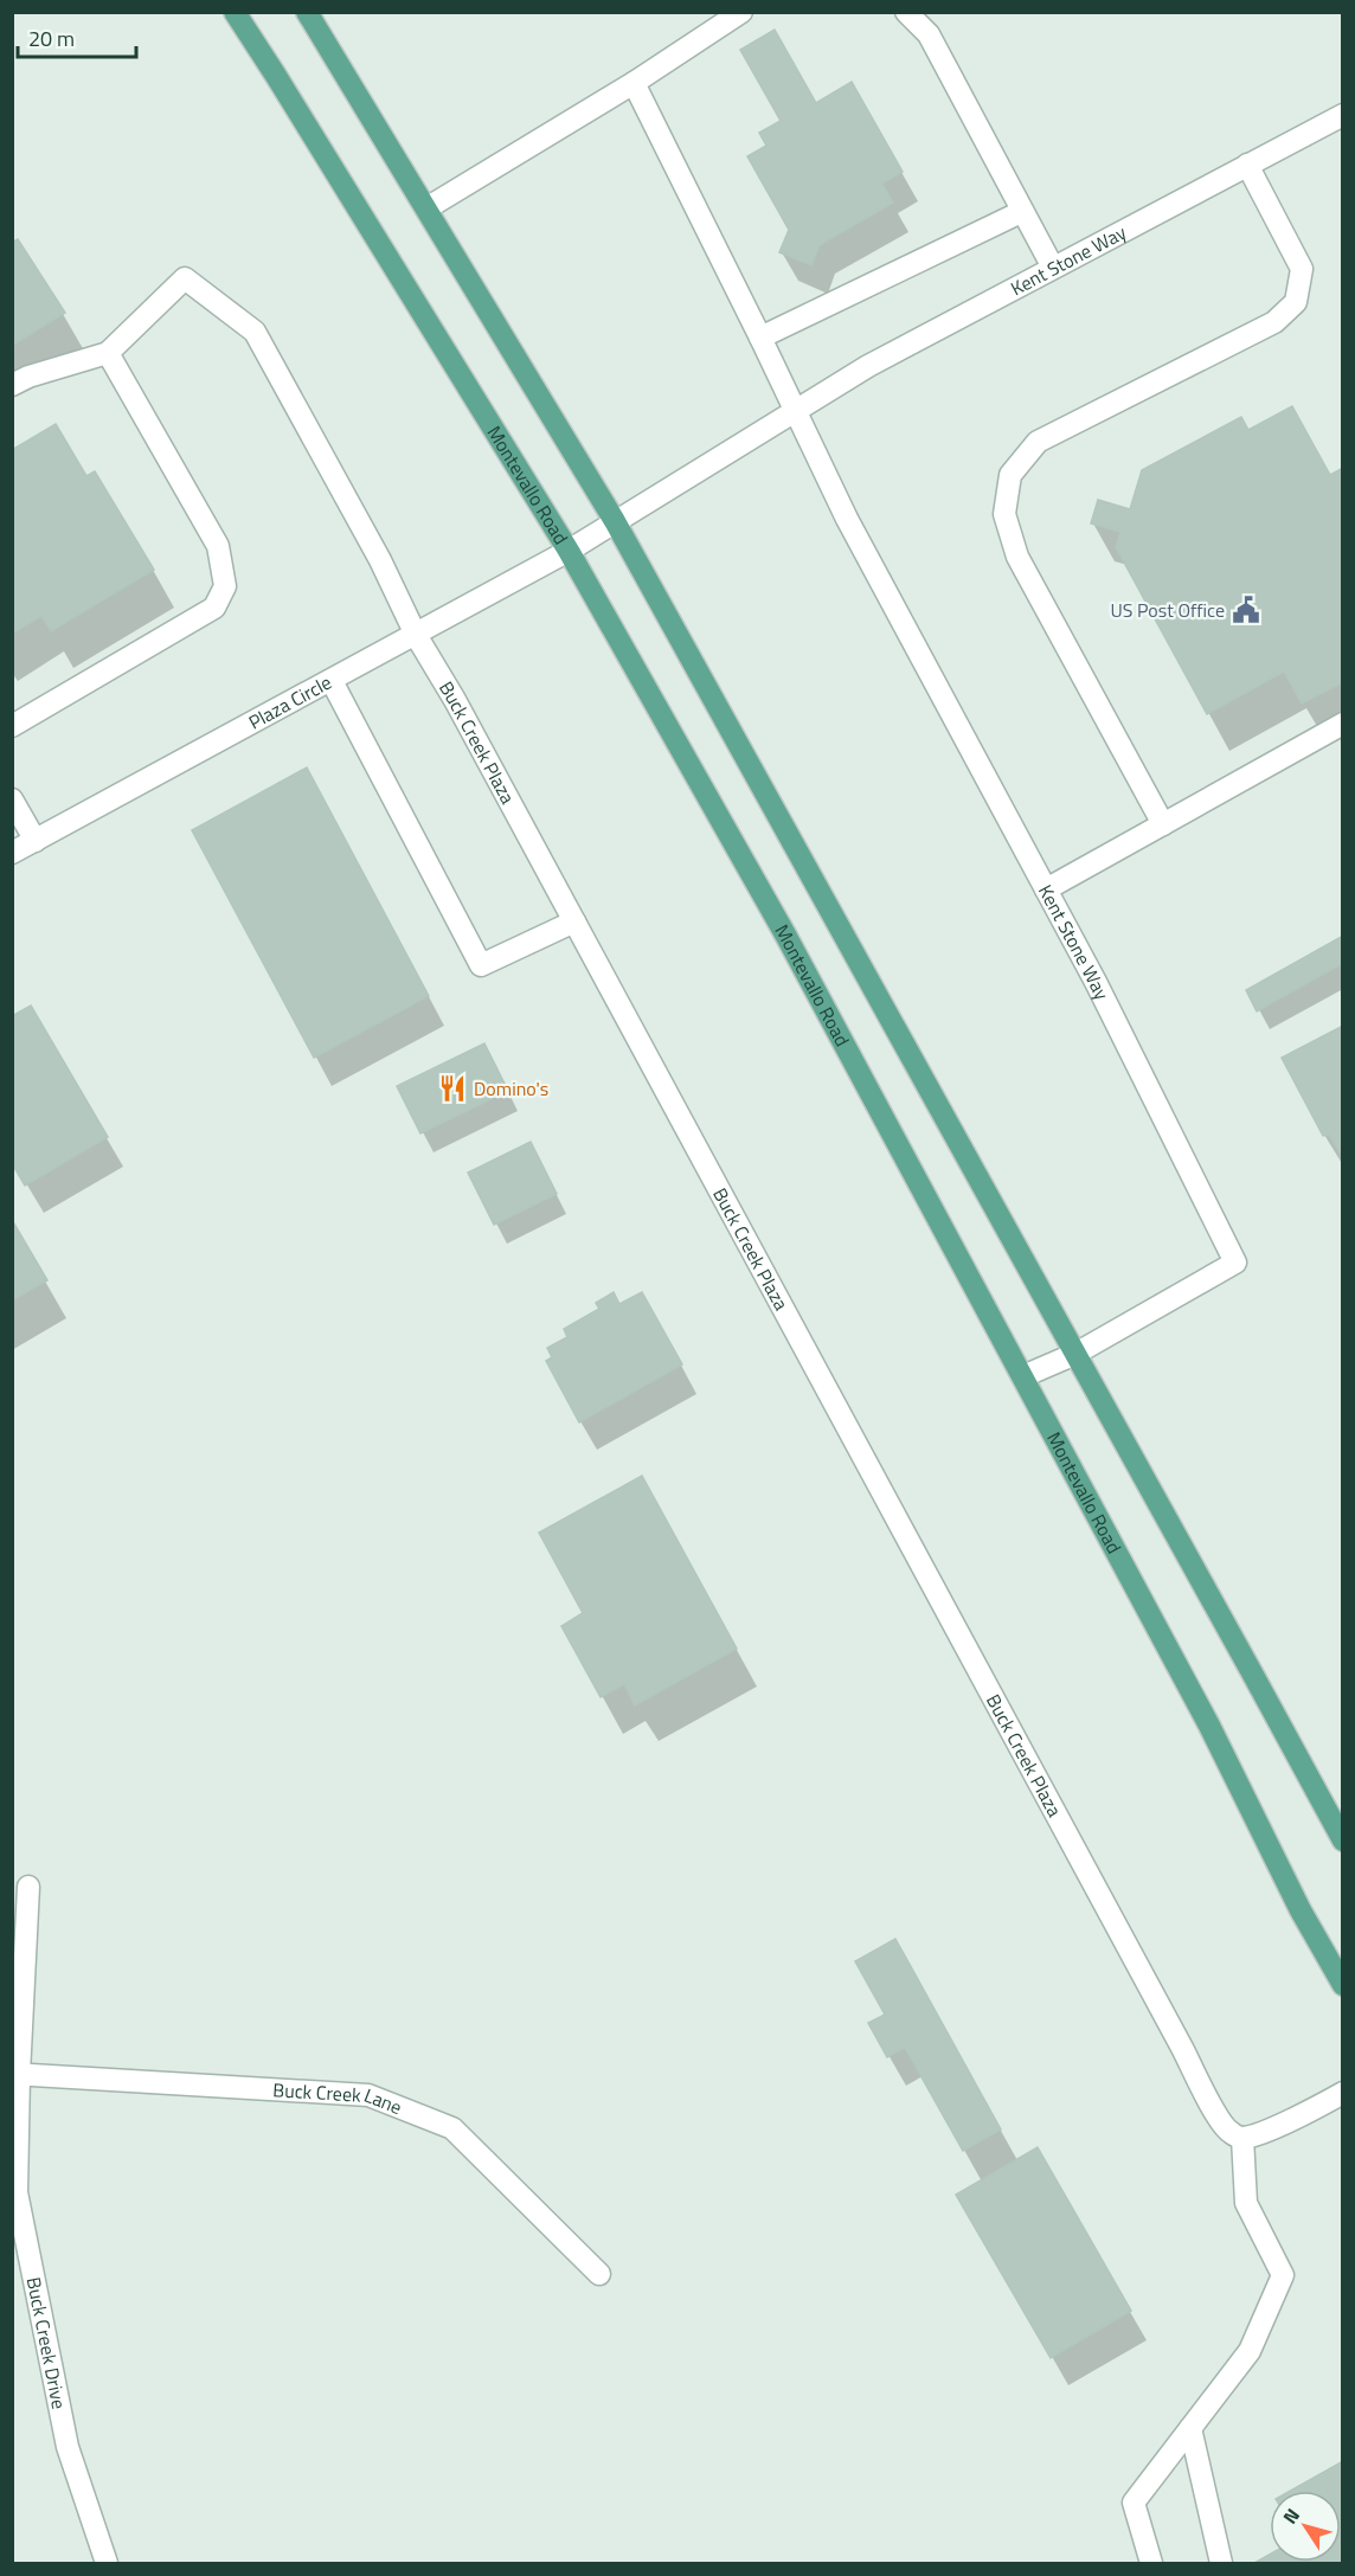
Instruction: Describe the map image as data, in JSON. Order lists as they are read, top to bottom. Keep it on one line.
{"streets":{"main road":["Montevallo Road"],"street":["Kent Stone Way","Plaza Circle","Buck Creek Plaza","Buck Creek Lane","Buck Creek Drive"]},"crossings":[["Kent Stone Way","Montevallo Road"],["Kent Stone Way","Plaza Circle"],["Montevallo Road","Plaza Circle"],["Plaza Circle","Buck Creek Plaza"],["Buck Creek Lane","Buck Creek Drive"]],"places":{"public building":["US Post Office"],"restaurant":["Domino's"]},"scale_bar":"20 m","north":"top left"}
